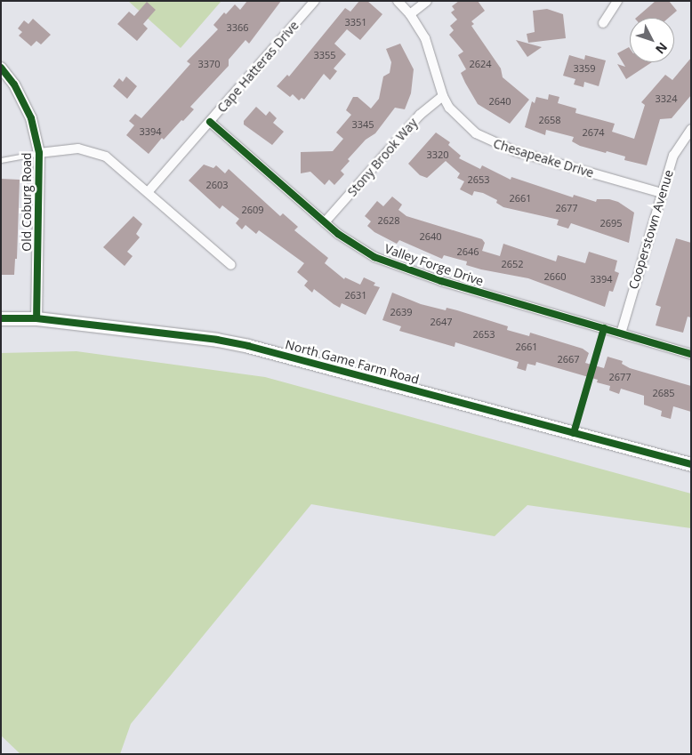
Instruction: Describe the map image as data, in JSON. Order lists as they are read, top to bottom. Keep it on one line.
{"streets":{"main road":["North Game Farm Road"],"street":["Cape Hatteras Drive","Stony Brook Way","Chesapeake Drive","Old Coburg Road","Cooperstown Avenue","Valley Forge Drive"]},"crossings":[["Cape Hatteras Drive","Old Coburg Road"],["Cape Hatteras Drive","Valley Forge Drive"],["Stony Brook Way","Chesapeake Drive"],["Stony Brook Way","Valley Forge Drive"],["Chesapeake Drive","Cooperstown Avenue"],["Old Coburg Road","North Game Farm Road"],["Cooperstown Avenue","Valley Forge Drive"]],"house_numbers":["3351","3366","3355","3370","2624","3359","3324","2640","2658","3345","3394","2674","3320","2653","2603","2661","2677","2609","2628","2695","2640","2646","2652","2660","3394","2631","2639","2647","2653","2661","2667","2677","2685"],"north":"bottom right"}
